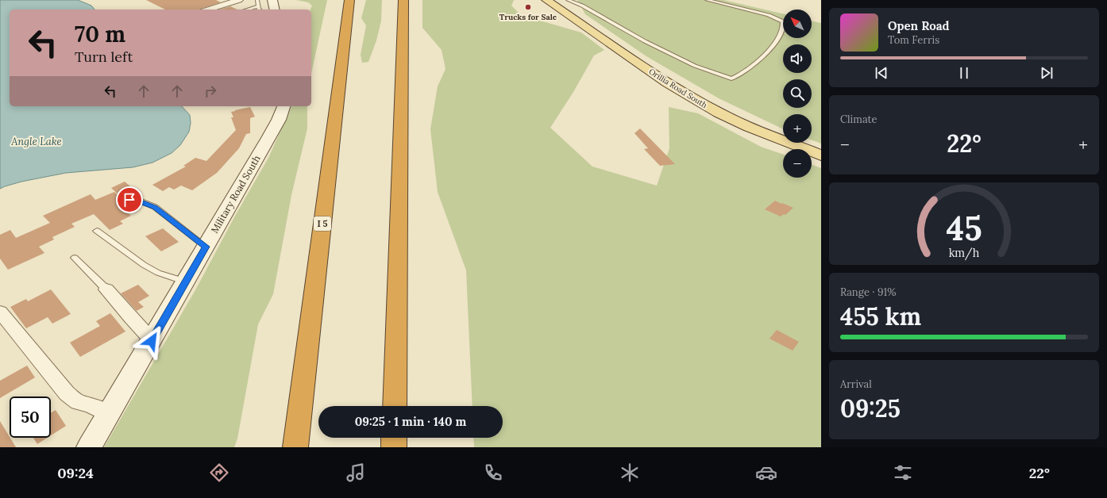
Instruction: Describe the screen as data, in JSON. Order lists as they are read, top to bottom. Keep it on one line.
{"streets":{"highway":["I 5"],"main road":["Orillia Road South","Military Road South"]},"water":["Angle Lake"],"places":["Trucks for Sale"],"north":"top left","page":{"map_buttons":["+","−"],"turn":["70 m","Turn left"],"song":["Open Road","Tom Ferris"],"tile":["Climate",["Range · 91%","455 km"],["Arrival","09:25"]],"heat":["−","22°","+"],"limit":"50","trip":"09:25 · 1 min · 140 m","tabs":["09:24","22°"],"gauge":["45","km/h"]}}
